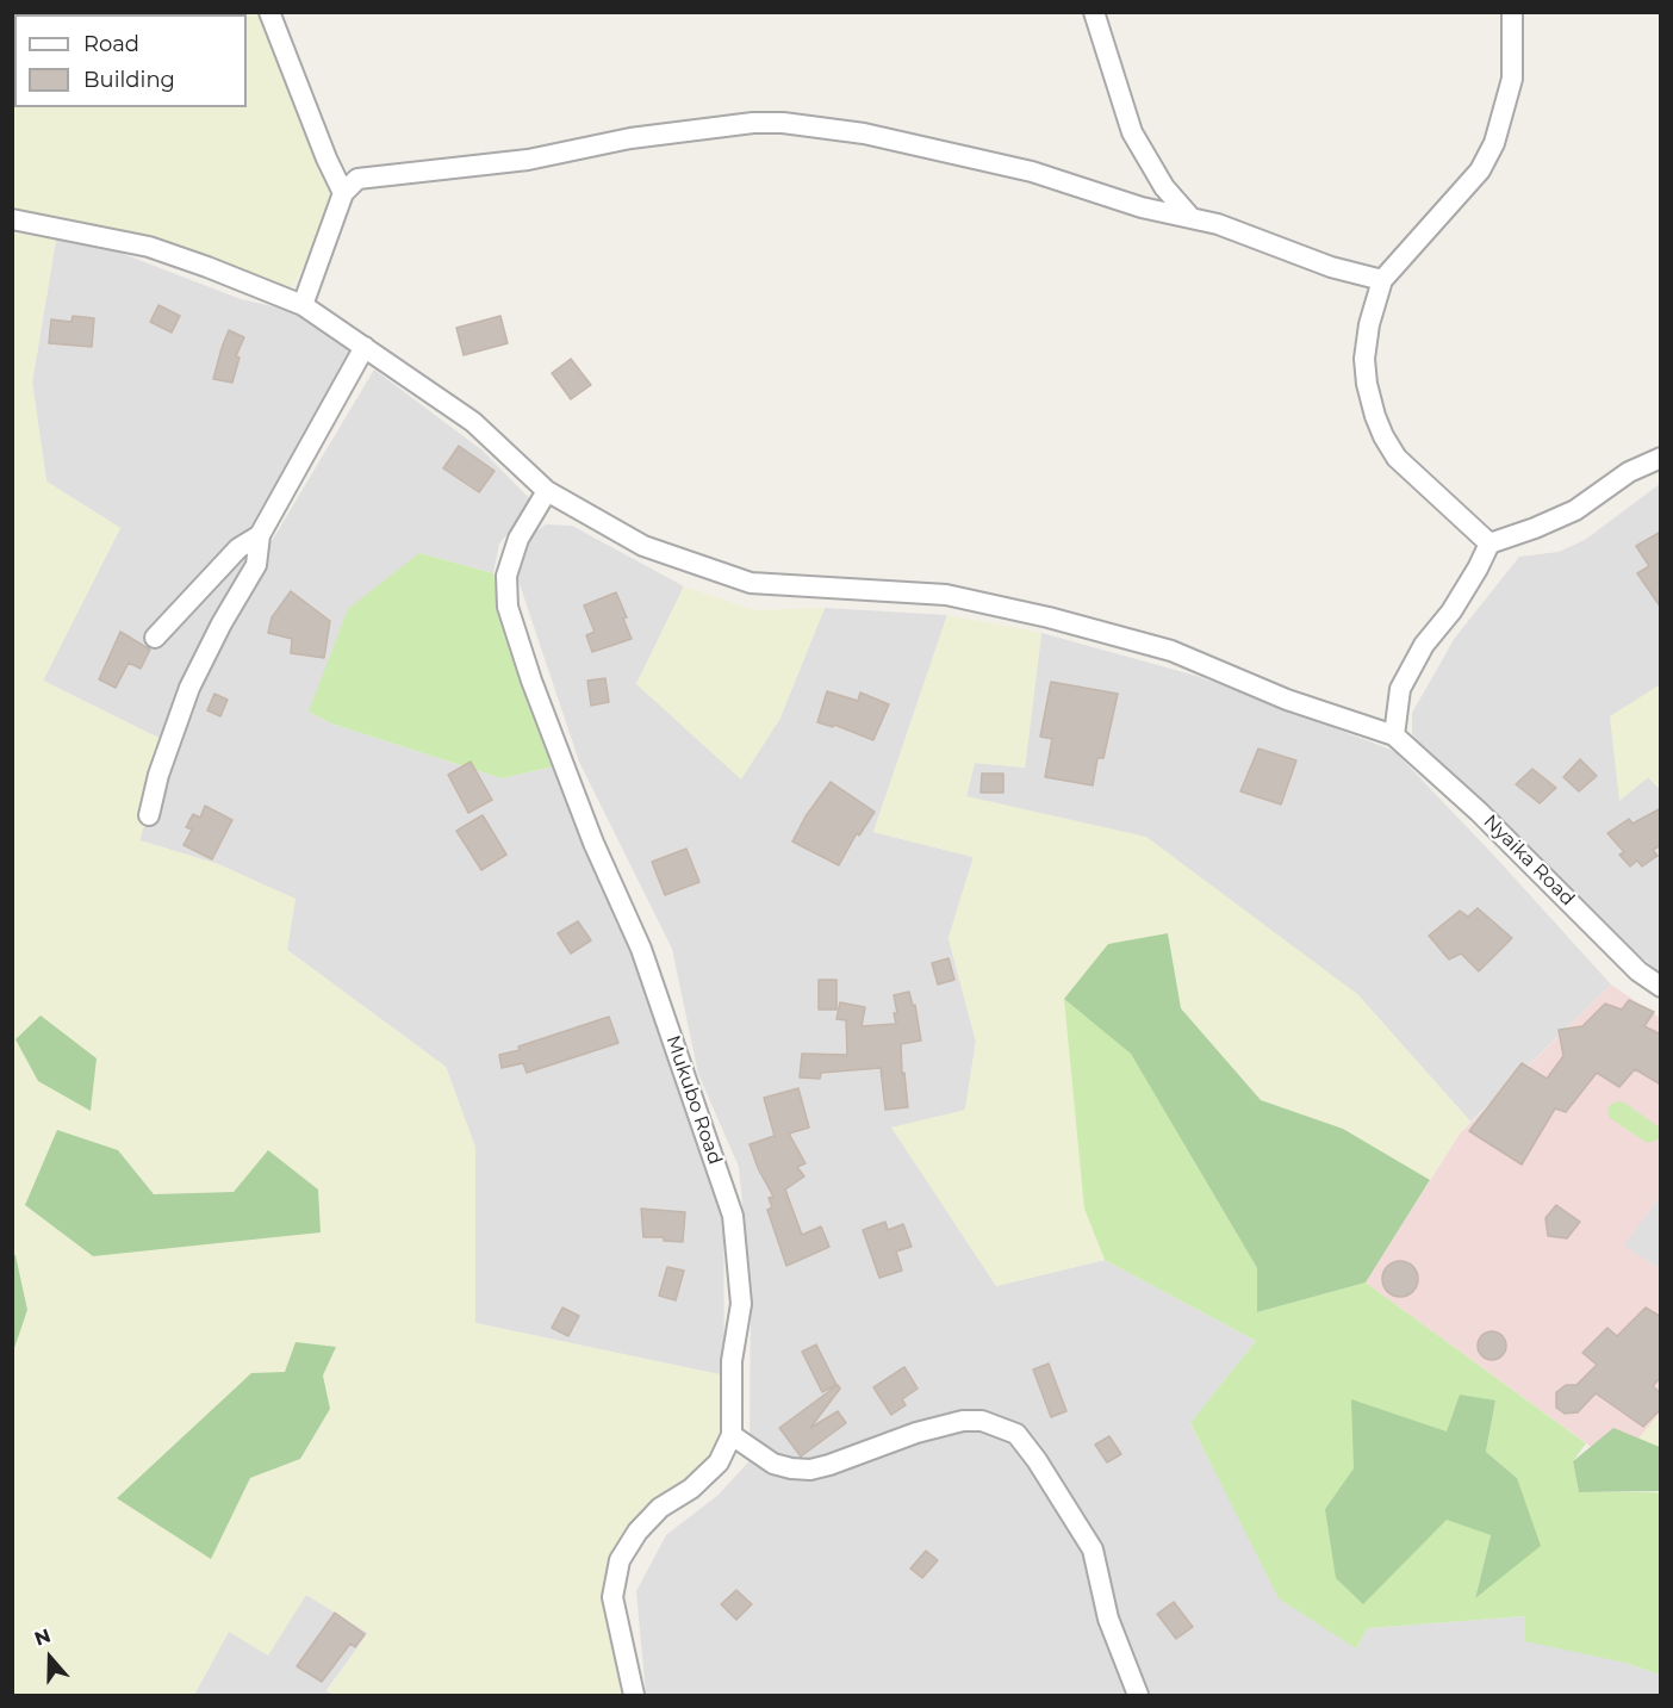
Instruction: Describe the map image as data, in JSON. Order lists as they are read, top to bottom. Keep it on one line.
{"streets":{"street":["Nyaika Road","Mukubo Road"]},"legend":["Road","Building"],"north":"top"}
